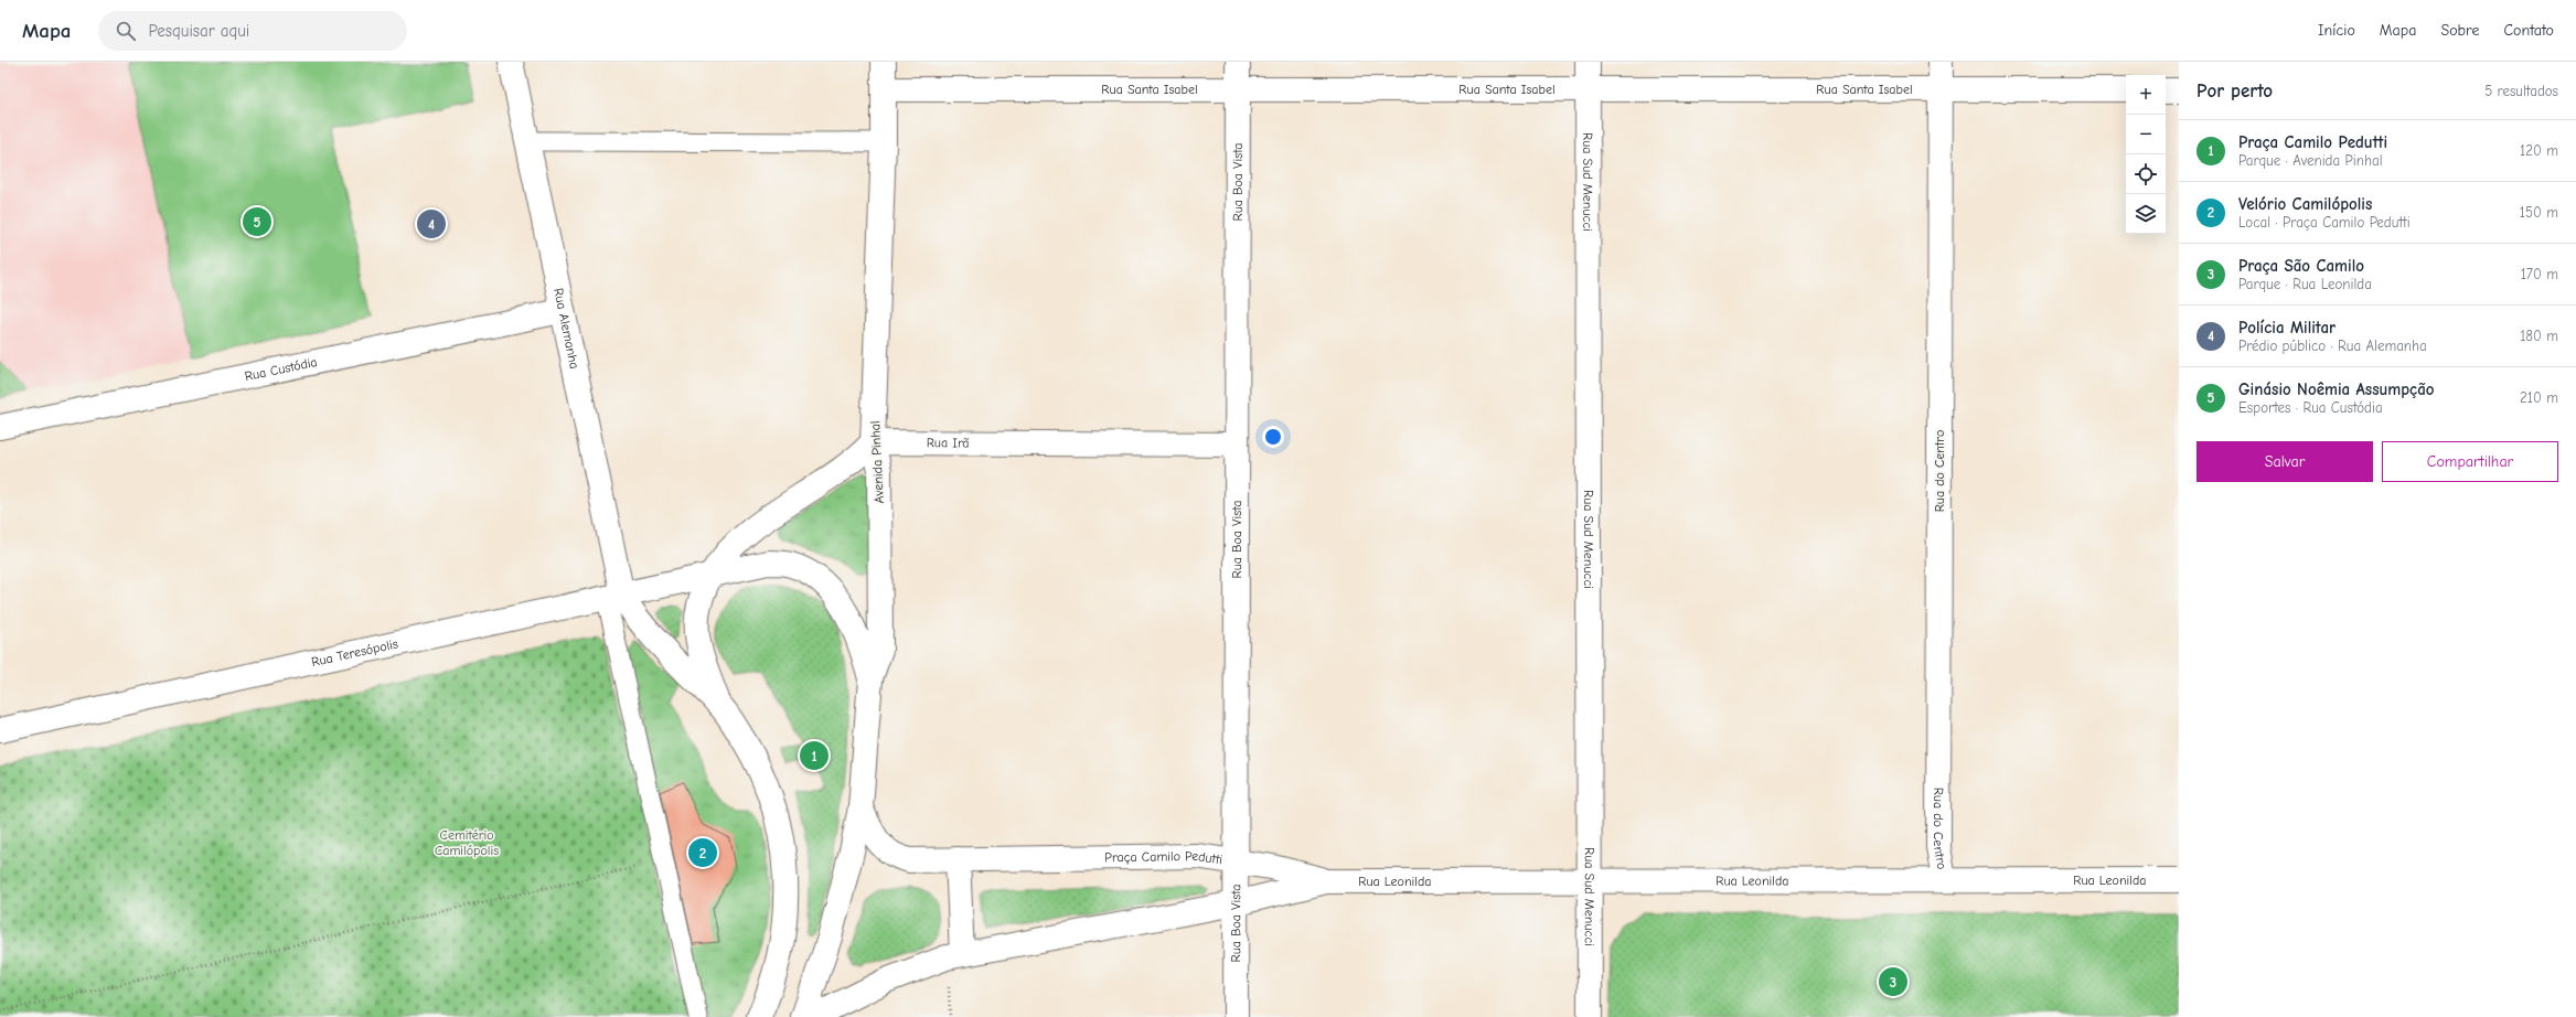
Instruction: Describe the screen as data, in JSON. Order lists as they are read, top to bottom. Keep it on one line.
{"streets":{"street":["Rua Santa Isabel","Rua Boa Vista","Rua Sud Menucci","Rua Alemanha","Rua Custódia","Rua Irã","Avenida Pinhal","Rua do Centro","Rua Teresópolis","Praça Camilo Pedutti","Rua Leonilda"]},"crossings":[["Rua Santa Isabel","Rua Boa Vista"],["Rua Santa Isabel","Rua Sud Menucci"],["Rua Santa Isabel","Avenida Pinhal"],["Rua Santa Isabel","Rua do Centro"],["Rua Boa Vista","Rua Irã"],["Rua Boa Vista","Praça Camilo Pedutti"],["Rua Boa Vista","Rua Leonilda"],["Rua Sud Menucci","Rua Leonilda"],["Rua Alemanha","Rua Custódia"],["Rua Alemanha","Rua Teresópolis"],["Rua Irã","Avenida Pinhal"],["Avenida Pinhal","Rua Teresópolis"],["Avenida Pinhal","Praça Camilo Pedutti"],["Rua do Centro","Rua Leonilda"],["Praça Camilo Pedutti","Rua Leonilda"]],"parks":["Cemitério Camilópolis"],"page":{"header":"Mapa","search":"Pesquisar aqui","nav":["Início","Mapa","Sobre","Contato"],"heading":["Por perto","5 resultados"],"map_buttons":["+","−"],"list":[{"mark":"1","name":"Praça Camilo Pedutti","note":"Parque · Avenida Pinhal","value":"120 m"},{"mark":"2","name":"Velório Camilópolis","note":"Local · Praça Camilo Pedutti","value":"150 m"},{"mark":"3","name":"Praça São Camilo","note":"Parque · Rua Leonilda","value":"170 m"},{"mark":"4","name":"Polícia Militar","note":"Prédio público · Rua Alemanha","value":"180 m"},{"mark":"5","name":"Ginásio Noêmia Assumpção","note":"Esportes · Rua Custódia","value":"210 m"}],"pins":["5","4","1","2","3"],"buttons":["Salvar","Compartilhar"]}}
